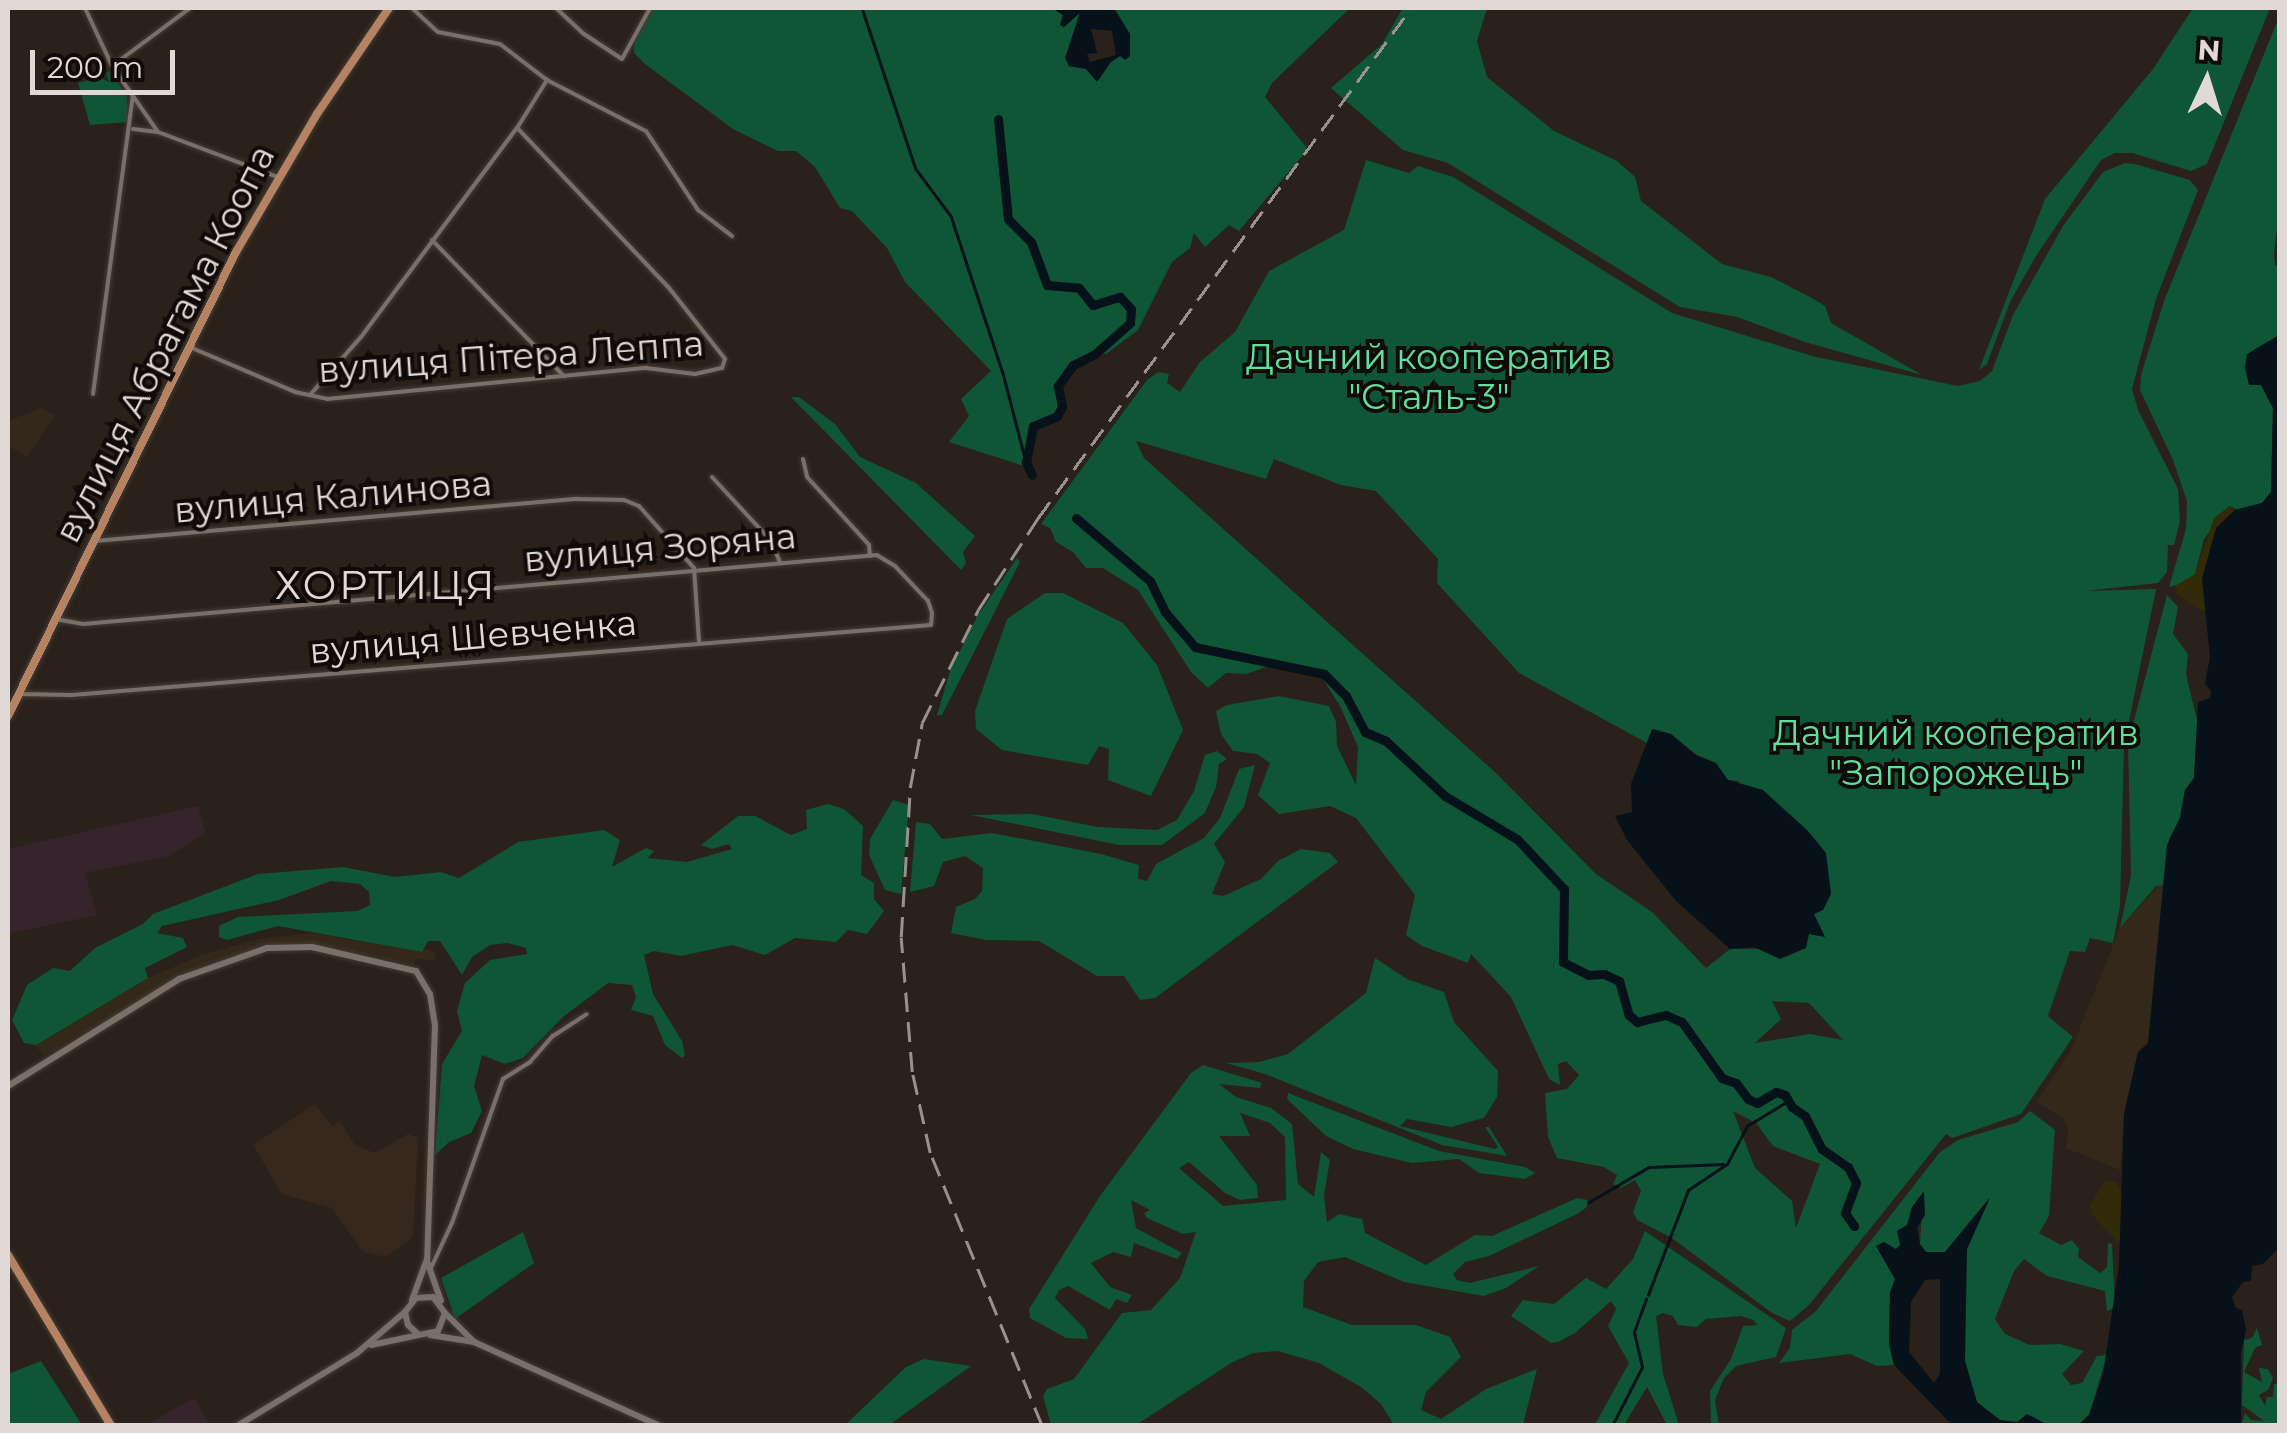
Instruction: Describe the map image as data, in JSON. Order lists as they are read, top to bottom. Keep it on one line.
{"streets":{"main road":["вулиця Абрагама Коопа"],"street":["вулиця Пітера Леппа","вулиця Калинова","вулиця Зоряна","вулиця Шевченка"]},"crossings":[["вулиця Абрагама Коопа","вулиця Пітера Леппа"],["вулиця Абрагама Коопа","вулиця Калинова"],["вулиця Абрагама Коопа","вулиця Зоряна"],["вулиця Абрагама Коопа","вулиця Шевченка"],["вулиця Калинова","вулиця Зоряна"],["вулиця Зоряна","вулиця Шевченка"]],"districts":["ХОРТИЦЯ"],"parks":["Дачний кооператив \"Сталь-3\"","Дачний кооператив \"Запорожець\""],"scale_bar":"200 m","north":"top"}
